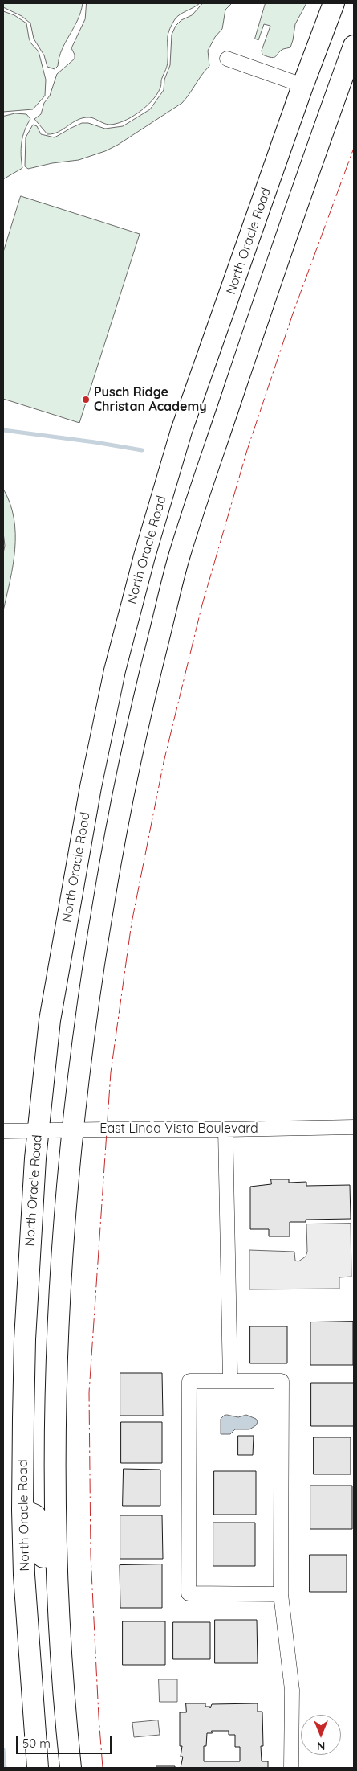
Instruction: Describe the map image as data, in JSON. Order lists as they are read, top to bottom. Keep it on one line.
{"streets":{"highway":["North Oracle Road"],"street":["East Linda Vista Boulevard"]},"crossings":[["North Oracle Road","East Linda Vista Boulevard"]],"places":["Pusch Ridge Christan Academy"],"scale_bar":"50 m","north":"bottom"}
